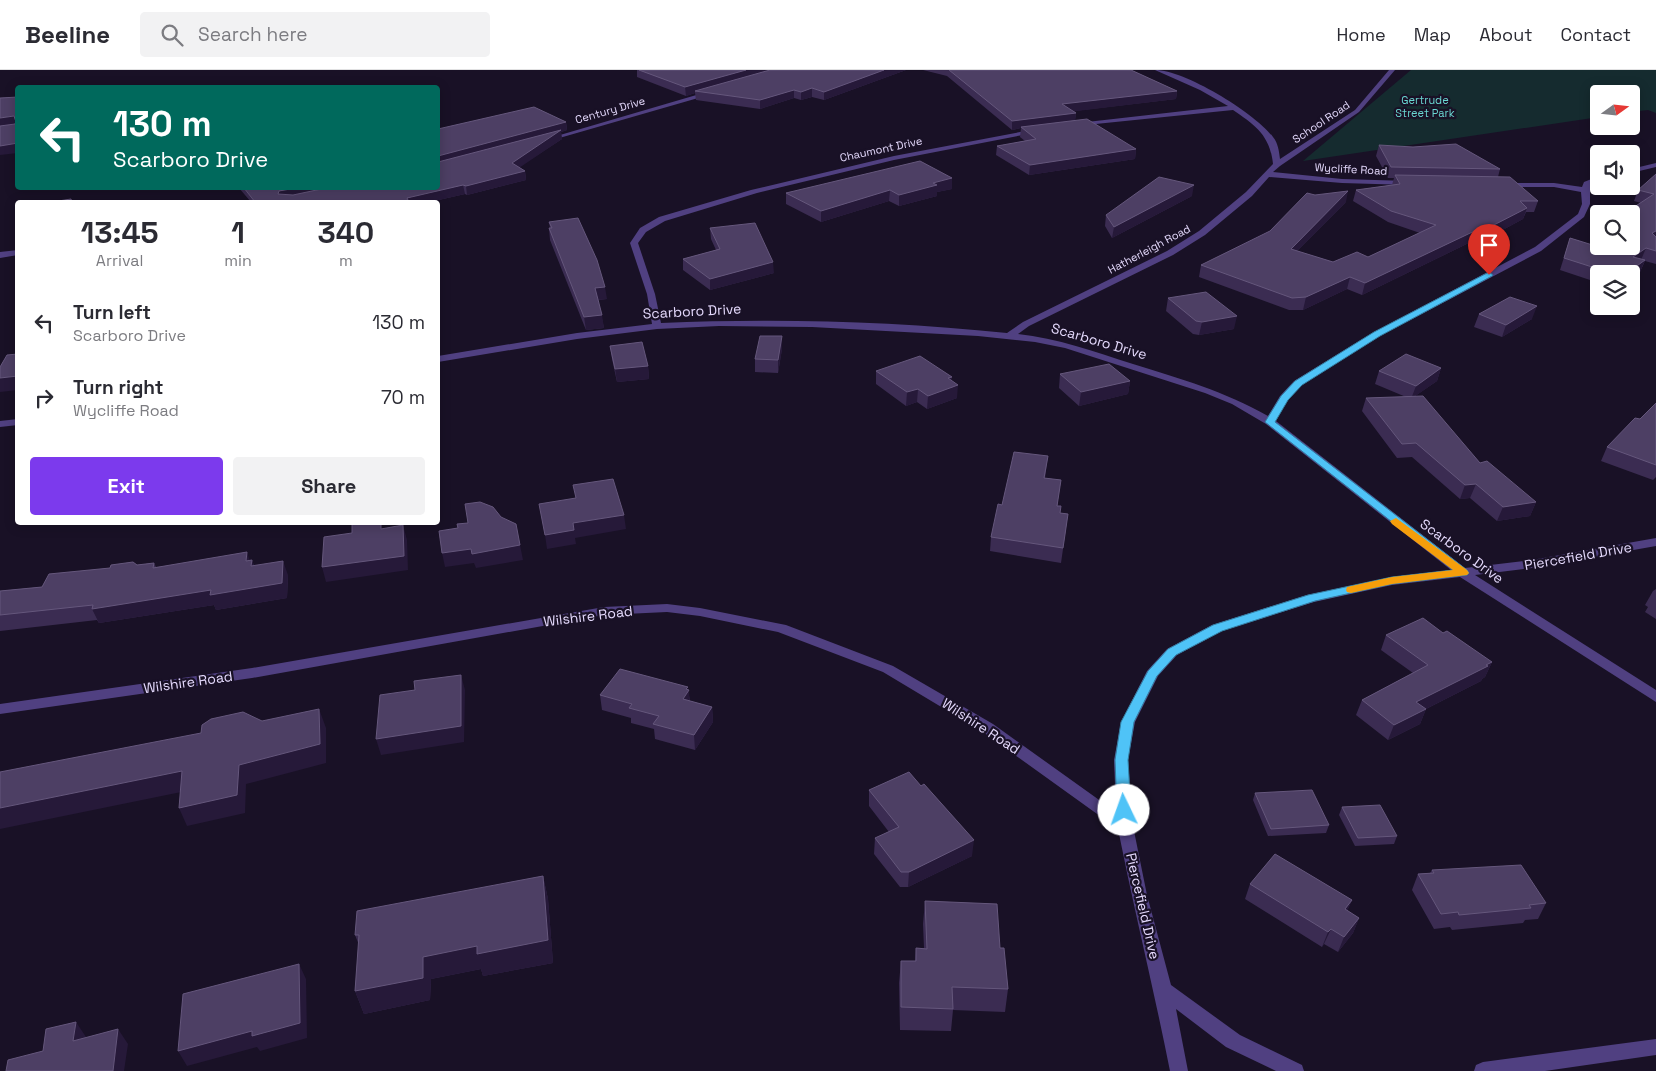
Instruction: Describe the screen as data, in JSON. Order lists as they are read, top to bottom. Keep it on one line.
{"streets":{"street":["Century Drive","School Road","Chaumont Drive","Wycliffe Road","Hatherleigh Road","Scarboro Drive","Piercefield Drive","Wilshire Road"]},"crossings":[["School Road","Hatherleigh Road"],["Chaumont Drive","Scarboro Drive"],["Wycliffe Road","Hatherleigh Road"],["Hatherleigh Road","Scarboro Drive"],["Scarboro Drive","Piercefield Drive"],["Piercefield Drive","Wilshire Road"]],"parks":["Gertrude Street Park"],"north":"right","page":{"header":"Beeline","search":"Search here","nav":["Home","Map","About","Contact"],"turn":["130 m","Scarboro Drive"],"eta":["13:45","Arrival","1","min","340","m"],"list":[{"name":"Turn left","note":"Scarboro Drive","value":"130 m"},{"name":"Turn right","note":"Wycliffe Road","value":"70 m"}],"buttons":["Exit","Share"]}}
